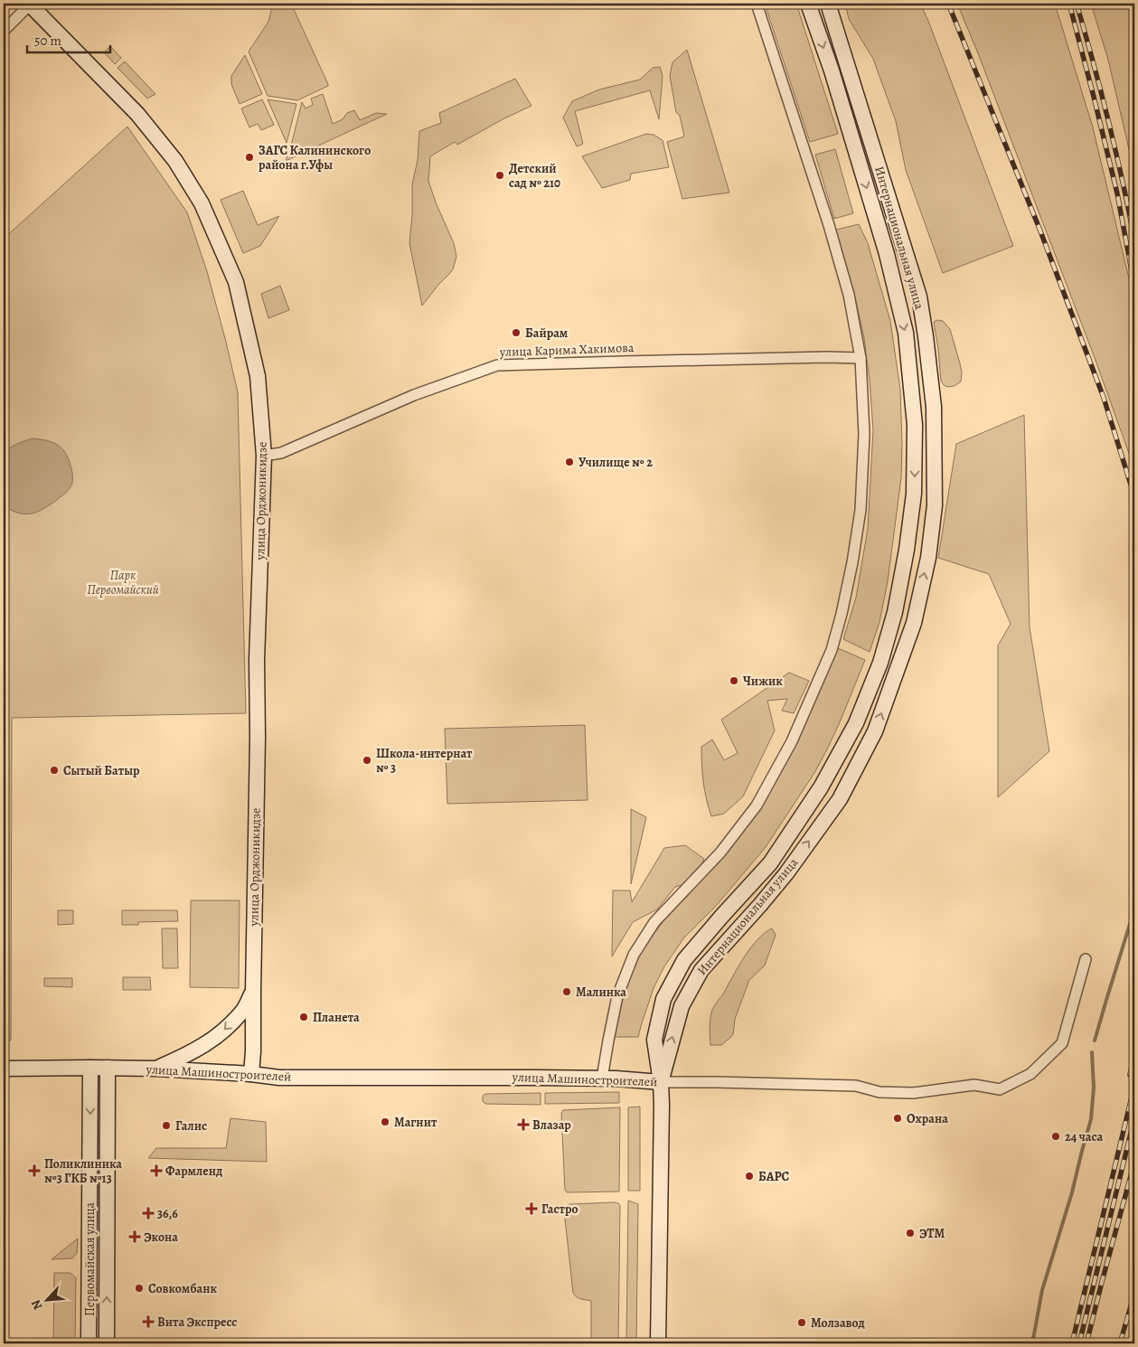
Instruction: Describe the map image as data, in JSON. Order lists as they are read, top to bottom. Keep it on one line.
{"streets":{"main road":["Интернациональная улица","улица Орджоникидзе","улица Машиностроителей","Первомайская улица"],"street":["улица Карима Хакимова"]},"crossings":[["Интернациональная улица","улица Машиностроителей"],["улица Карима Хакимова","улица Орджоникидзе"],["улица Орджоникидзе","улица Машиностроителей"],["улица Машиностроителей","Первомайская улица"]],"parks":["Парк Первомайский"],"places":{"other":["ЗАГС Калининского района г.Уфы","Детский сад № 210","Байрам","Училище № 2","Чижик","Школа-интернат № 3","Сытый Батыр","Малинка","Планета","Охрана","Магнит","Галис","24 часа","БАРС","ЭТМ","Совкомбанк","Молзавод"],"health":["Влазар","Поликлиника №3 ГКБ №13","Фармленд","Гастро","36,6","Экона","Вита Экспресс"]},"scale_bar":"50 m","north":"bottom left"}
